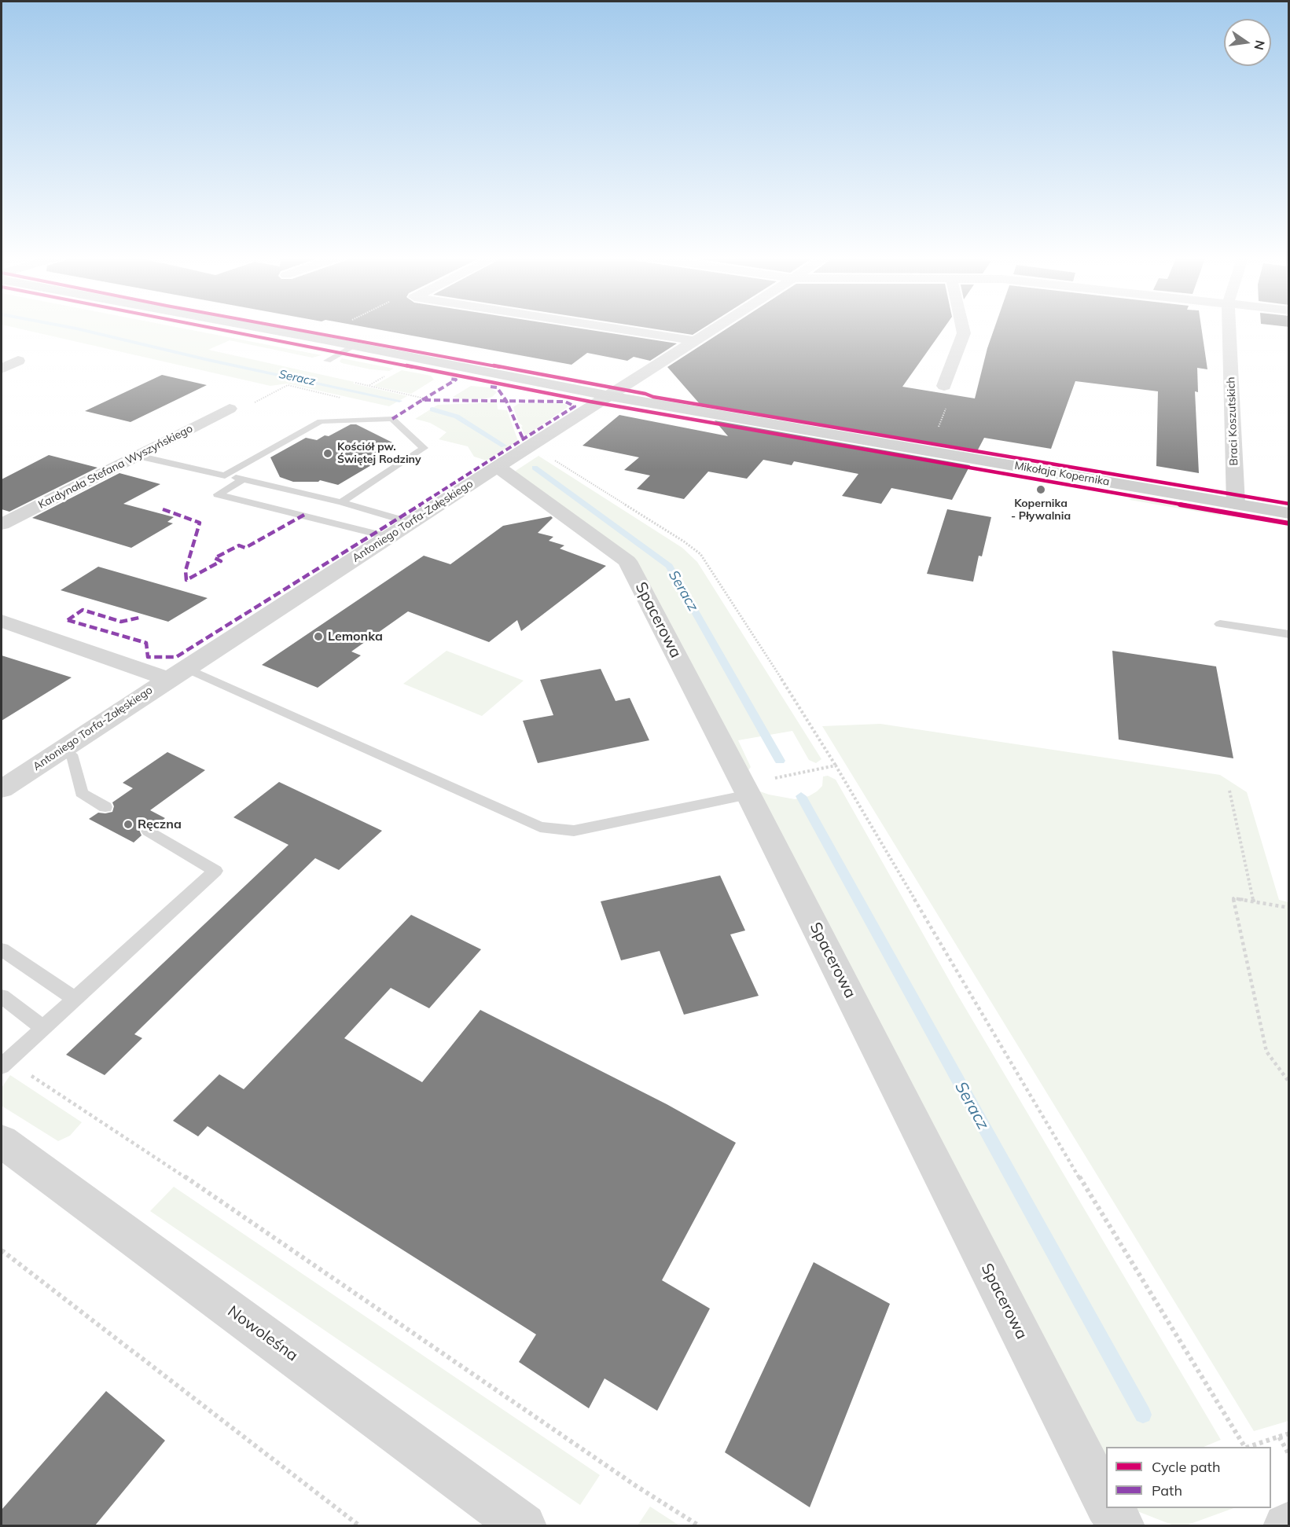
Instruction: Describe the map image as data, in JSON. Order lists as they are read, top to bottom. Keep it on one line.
{"streets":{"street":["Braci Koszutskich","Kardynała Stefana Wyszyńskiego","Mikołaja Kopernika","Antoniego Torfa-Załęskiego","Spacerowa","Nowoleśna"]},"crossings":[["Braci Koszutskich","Mikołaja Kopernika"],["Mikołaja Kopernika","Antoniego Torfa-Załęskiego"],["Antoniego Torfa-Załęskiego","Spacerowa"]],"water":["Seracz"],"places":["Kościół pw. Świętej Rodziny","Kopernika - Pływalnia","Lemonka","Ręczna"],"legend":["Cycle path","Path"],"north":"right"}
